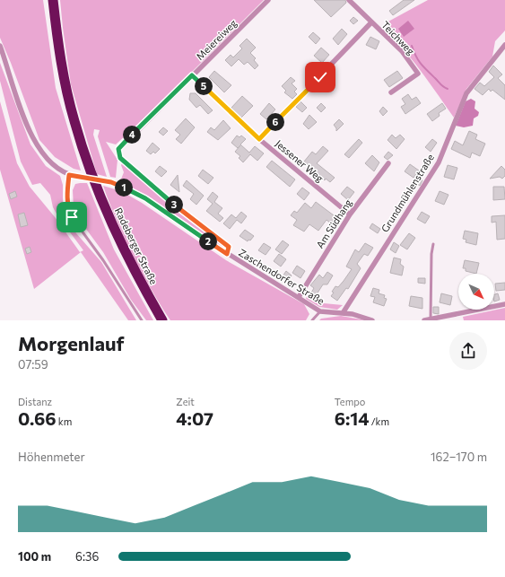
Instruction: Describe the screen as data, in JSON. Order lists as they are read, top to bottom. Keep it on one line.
{"streets":{"highway":["Radeberger Straße"],"street":["Teichweg","Meiereiweg","Jessener Weg","Grundmühlenstraße","Am Südhang","Zaschendorfer Straße"]},"crossings":[["Meiereiweg","Jessener Weg"],["Meiereiweg","Zaschendorfer Straße"],["Jessener Weg","Am Südhang"],["Grundmühlenstraße","Zaschendorfer Straße"],["Am Südhang","Zaschendorfer Straße"]],"north":"bottom right","page":{"pins":["5","6","4","1","3","2"],"heading":["Morgenlauf","07:59"],"stats":[["Distanz","0.66 km"],["Zeit","4:07"],["Tempo","6:14 /km"]],"chart":["Höhenmeter","162–170 m"],"list":[{"name":"100 m","note":"6:36"}]}}
